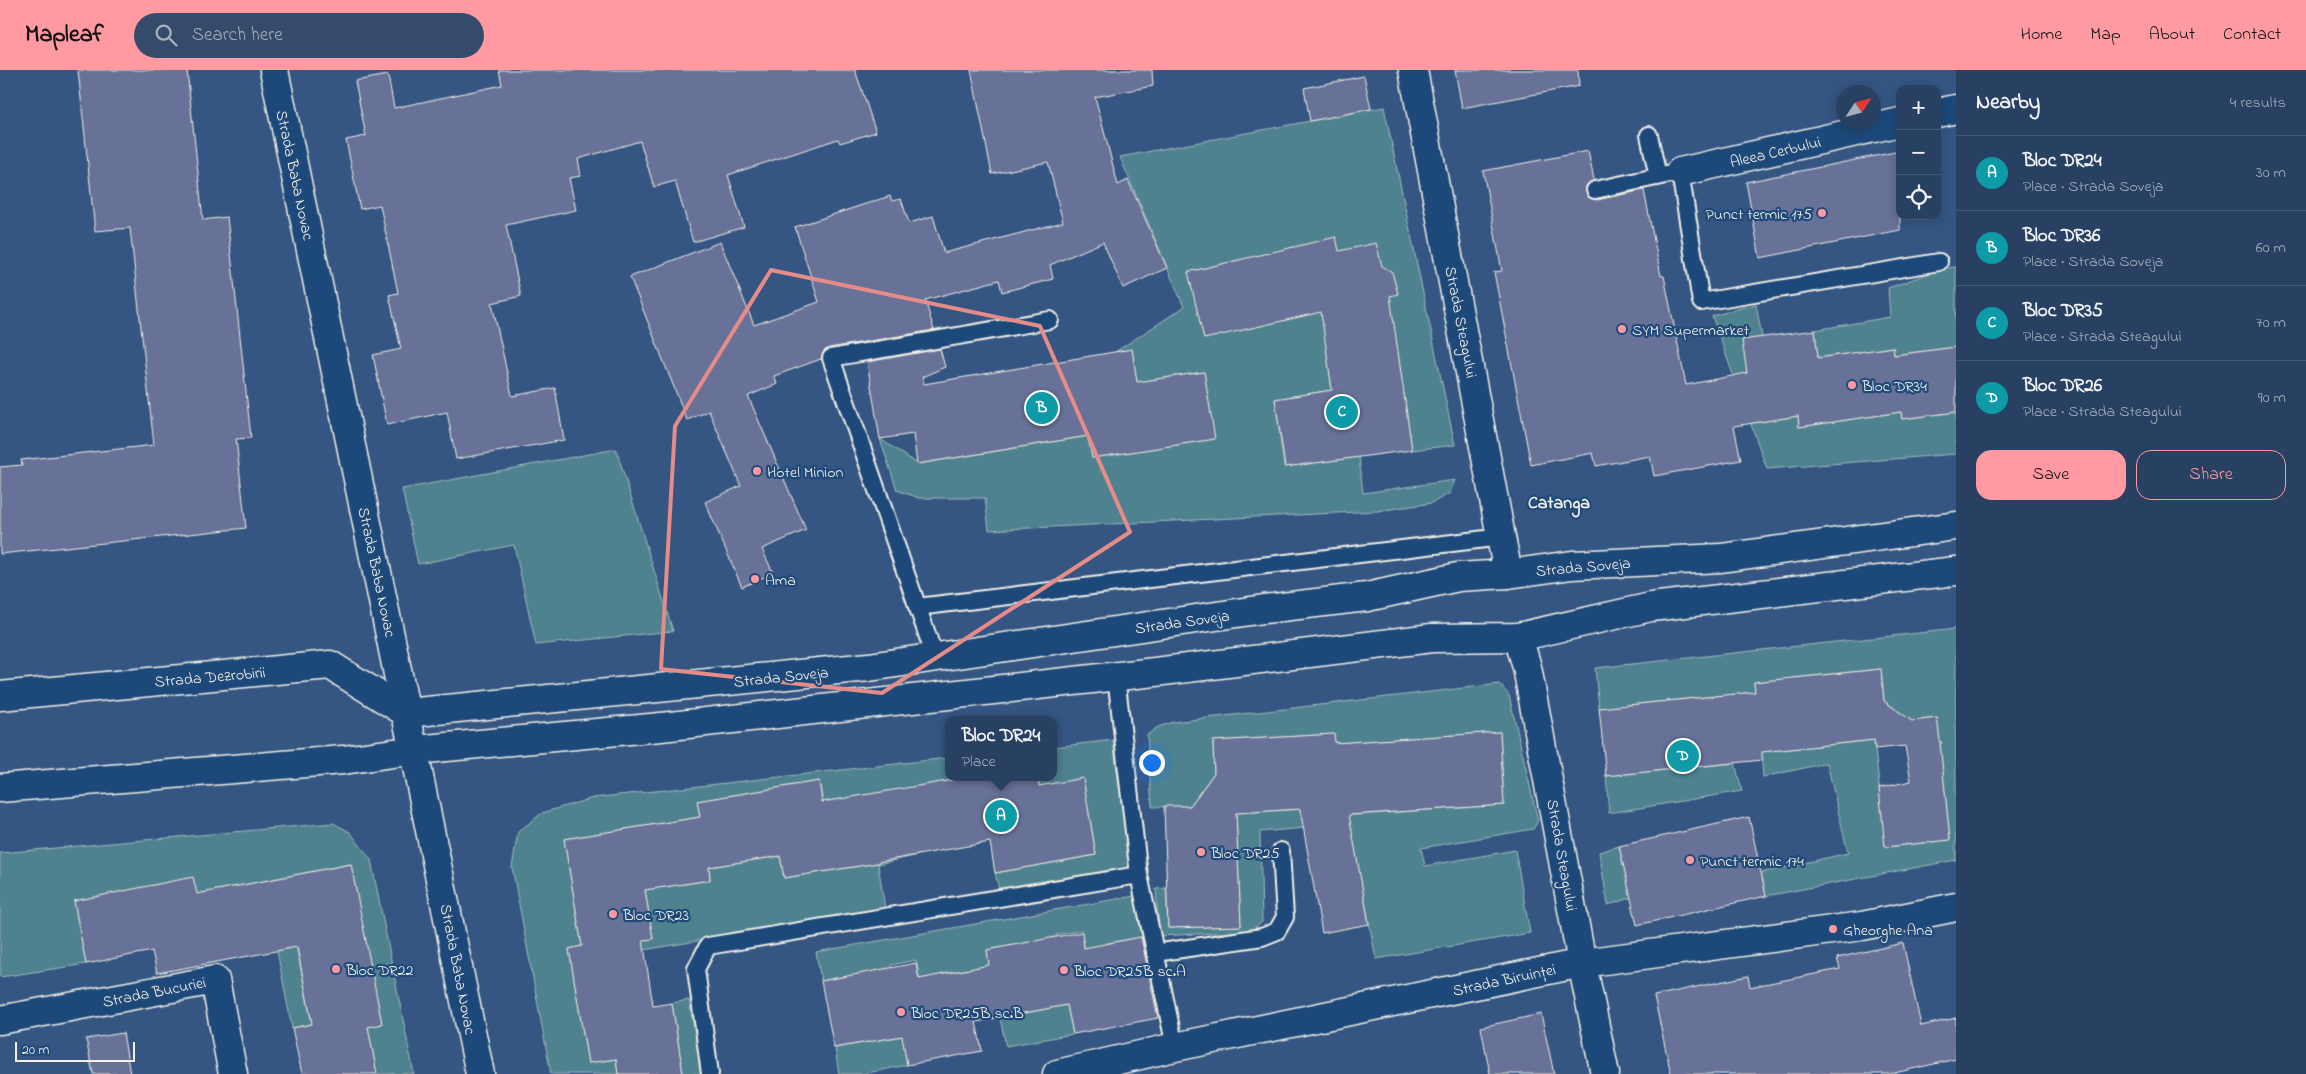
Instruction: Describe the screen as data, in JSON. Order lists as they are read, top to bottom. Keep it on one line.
{"streets":{"main road":["Aleea Cerbului","Strada Baba Novac","Strada Steagului","Strada Soveja","Strada Dezrobirii","Strada Biruinței","Strada Bucuriei"]},"crossings":[["Strada Baba Novac","Strada Soveja"],["Strada Baba Novac","Strada Dezrobirii"],["Strada Steagului","Strada Soveja"],["Strada Steagului","Strada Biruinței"],["Strada Soveja","Strada Dezrobirii"]],"districts":["Catanga"],"places":["Punct termic 175","SYM Supermarket","Bloc DR34","Hotel Minion","Ama","Bloc DR25","Punct termic 174","Bloc DR23","Gheorghe Ana","Bloc DR22","Bloc DR25B sc.A","Bloc DR25B sc.B"],"scale_bar":"20 m","north":"top right","page":{"header":"Mapleaf","search":"Search here","nav":["Home","Map","About","Contact"],"heading":["Nearby","4 results"],"map_buttons":["+","−"],"list":[{"mark":"A","name":"Bloc DR24","note":"Place · Strada Soveja","value":"30 m"},{"mark":"B","name":"Bloc DR36","note":"Place · Strada Soveja","value":"60 m"},{"mark":"C","name":"Bloc DR35","note":"Place · Strada Steagului","value":"70 m"},{"mark":"D","name":"Bloc DR26","note":"Place · Strada Steagului","value":"90 m"}],"pins":["B","C","D","A"],"buttons":["Save","Share"],"popup":["Bloc DR24","Place"],"scale":"20 m"}}
